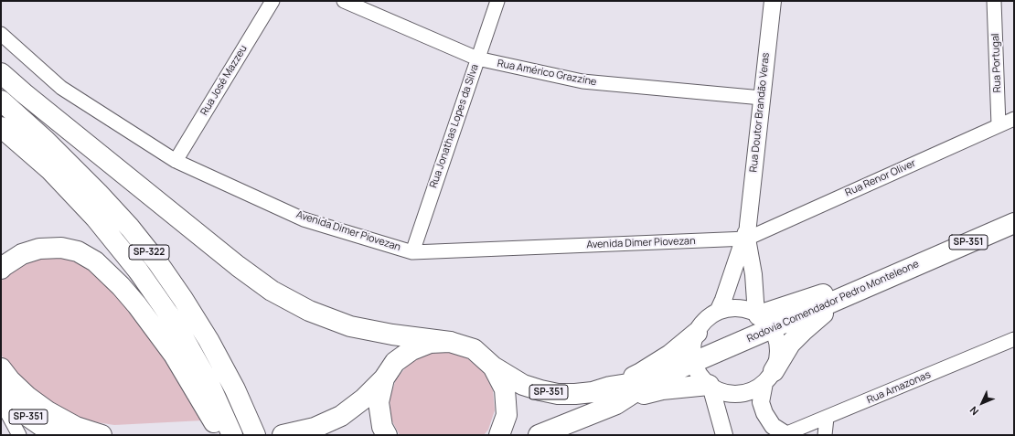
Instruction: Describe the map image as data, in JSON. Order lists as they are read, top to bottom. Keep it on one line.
{"streets":{"main road":["SP-351","SP-322","Rodovia Comendador Pedro Monteleone"],"street":["Rua Portugal","Rua Américo Grazzine","Rua José Mazzeu","Rua Doutor Brandão Veras","Rua Jonathas Lopes da Silva","Rua Renor Oliver","Avenida Dimer Piovezan","Rua Amazonas"]},"crossings":[["Rua Portugal","Rua Renor Oliver"],["Rua Américo Grazzine","Rua Doutor Brandão Veras"],["Rua Américo Grazzine","Rua Jonathas Lopes da Silva"],["Rua José Mazzeu","Avenida Dimer Piovezan"],["Rua Doutor Brandão Veras","Rua Renor Oliver"],["Rua Doutor Brandão Veras","Avenida Dimer Piovezan"],["Rua Jonathas Lopes da Silva","Avenida Dimer Piovezan"],["Rua Renor Oliver","Avenida Dimer Piovezan"],["SP-351","Rodovia Comendador Pedro Monteleone"]],"north":"bottom left"}
